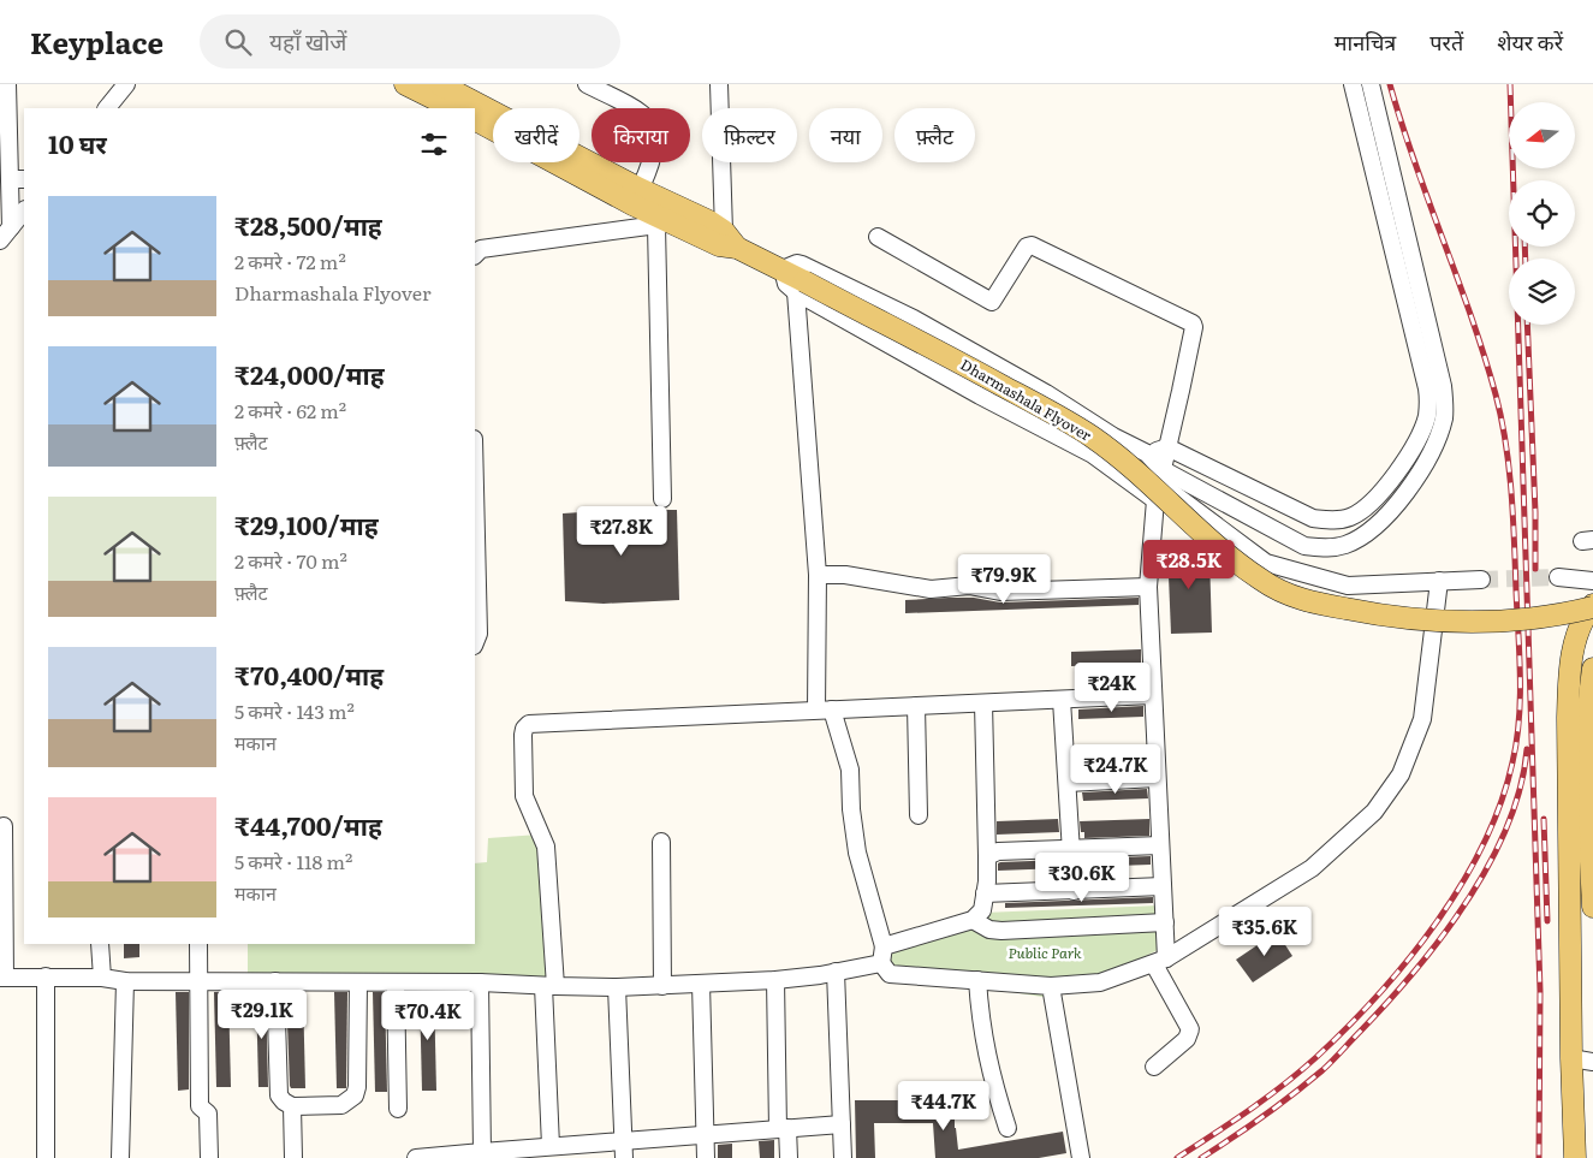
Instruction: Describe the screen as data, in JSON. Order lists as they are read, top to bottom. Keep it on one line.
{"streets":{"main road":["Dharmashala Flyover"]},"parks":["Public Park"],"north":"left","page":{"header":"Keyplace","search":"यहाँ खोजें","nav":["मानचित्र","परतें","शेयर करें"],"chip":["खरीदें","किराया","फ़िल्टर","नया","फ़्लैट"],"heading":"10 घर","list":[{"name":"₹28,500/माह","note":"2 कमरे · 72 m² · Dharmashala Flyover"},{"name":"₹24,000/माह","note":"2 कमरे · 62 m² · फ़्लैट"},{"name":"₹29,100/माह","note":"2 कमरे · 70 m² · फ़्लैट"},{"name":"₹70,400/माह","note":"5 कमरे · 143 m² · मकान"},{"name":"₹44,700/माह","note":"5 कमरे · 118 m² · मकान"}],"price":["₹27.8K","₹28.5K","₹79.9K","₹24K","₹24.7K","₹30.6K","₹35.6K","₹29.1K","₹70.4K","₹44.7K"]}}
